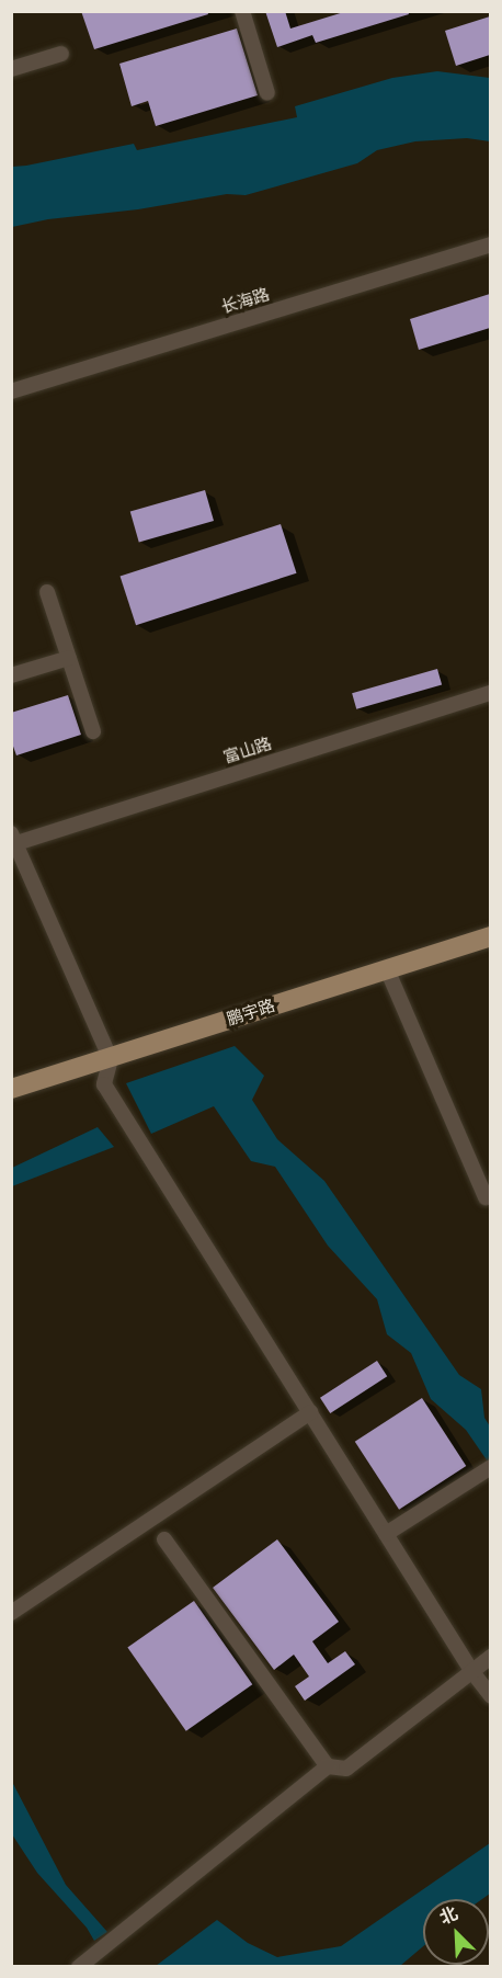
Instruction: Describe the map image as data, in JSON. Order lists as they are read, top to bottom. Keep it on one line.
{"streets":{"main road":["鹏宇路"],"street":["长海路","富山路"]},"north":"top left"}
